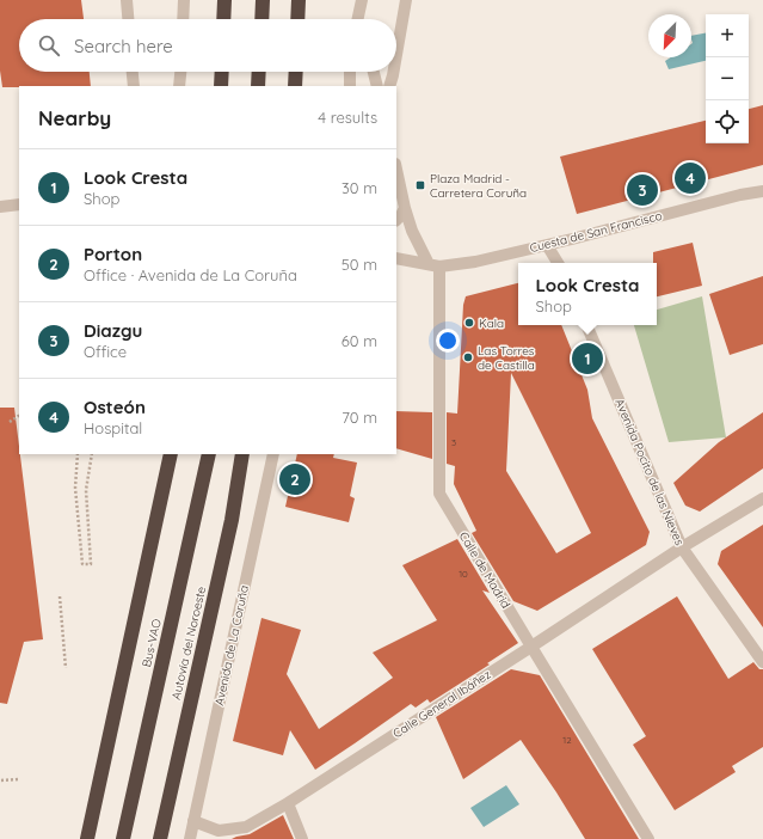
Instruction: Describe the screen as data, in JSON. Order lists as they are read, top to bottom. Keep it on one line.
{"streets":{"highway":["Bus-VAO","Autovía del Noroeste"],"street":["Cuesta de San Francisco","Avenida Pocito de las Nieves","Calle de Madrid","Avenida de La Coruña","Calle General Ibáñez"]},"crossings":[["Cuesta de San Francisco","Calle de Madrid"],["Avenida Pocito de las Nieves","Calle General Ibáñez"],["Calle de Madrid","Calle General Ibáñez"],["Avenida de La Coruña","Calle General Ibáñez"]],"places":{"transit":["Plaza Madrid - Carretera Coruña"],"other":["Kala","Las Torres de Castilla"]},"house_numbers":["3","10","12"],"north":"bottom left","page":{"map_buttons":["+","−"],"search":"Search here","heading":["Nearby","4 results"],"list":[{"mark":"1","name":"Look Cresta","note":"Shop","value":"30 m"},{"mark":"2","name":"Porton","note":"Office · Avenida de La Coruña","value":"50 m"},{"mark":"3","name":"Diazgu","note":"Office","value":"60 m"},{"mark":"4","name":"Osteón","note":"Hospital","value":"70 m"}],"pins":["4","3","1","2"],"popup":["Look Cresta","Shop"]}}
